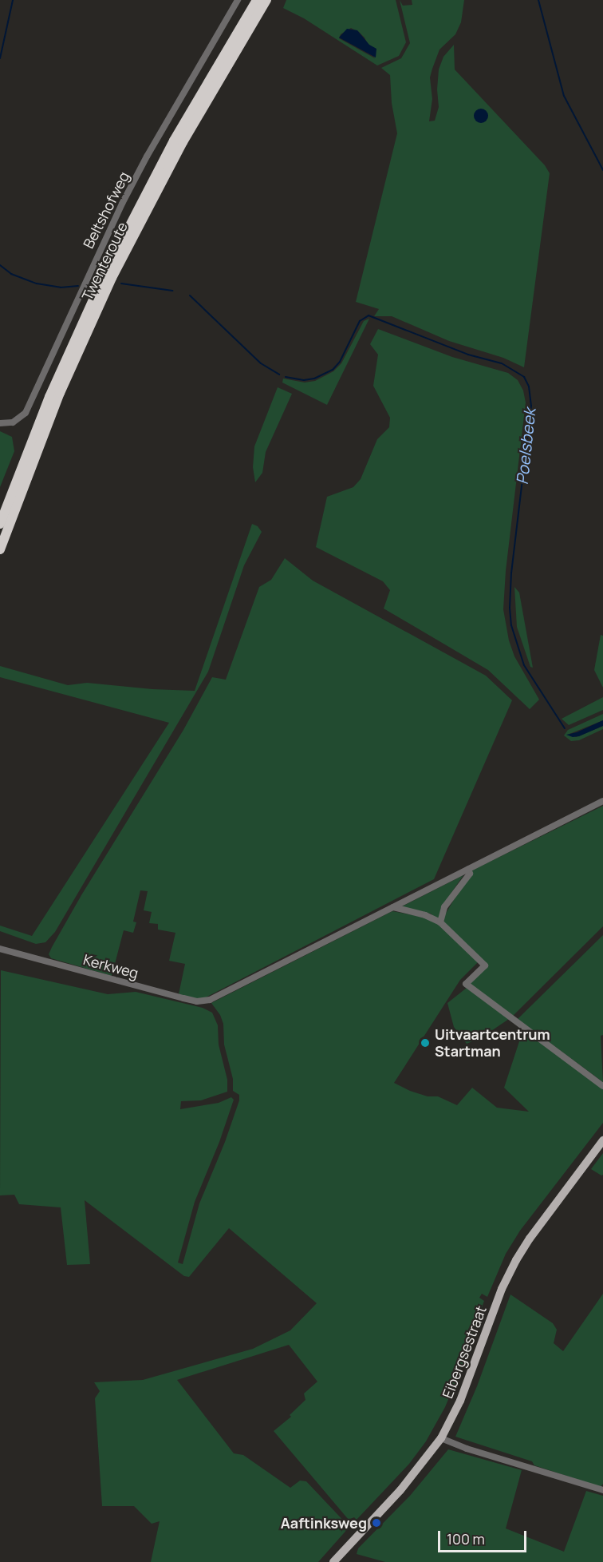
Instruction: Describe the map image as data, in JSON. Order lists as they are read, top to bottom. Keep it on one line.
{"streets":{"highway":["Twenteroute"],"main road":["Eibergsestraat"],"street":["Beltshofweg","Kerkweg"]},"water":["Poelsbeek"],"places":["Uitvaartcentrum Startman","Aaftinksweg"],"scale_bar":"100 m"}
